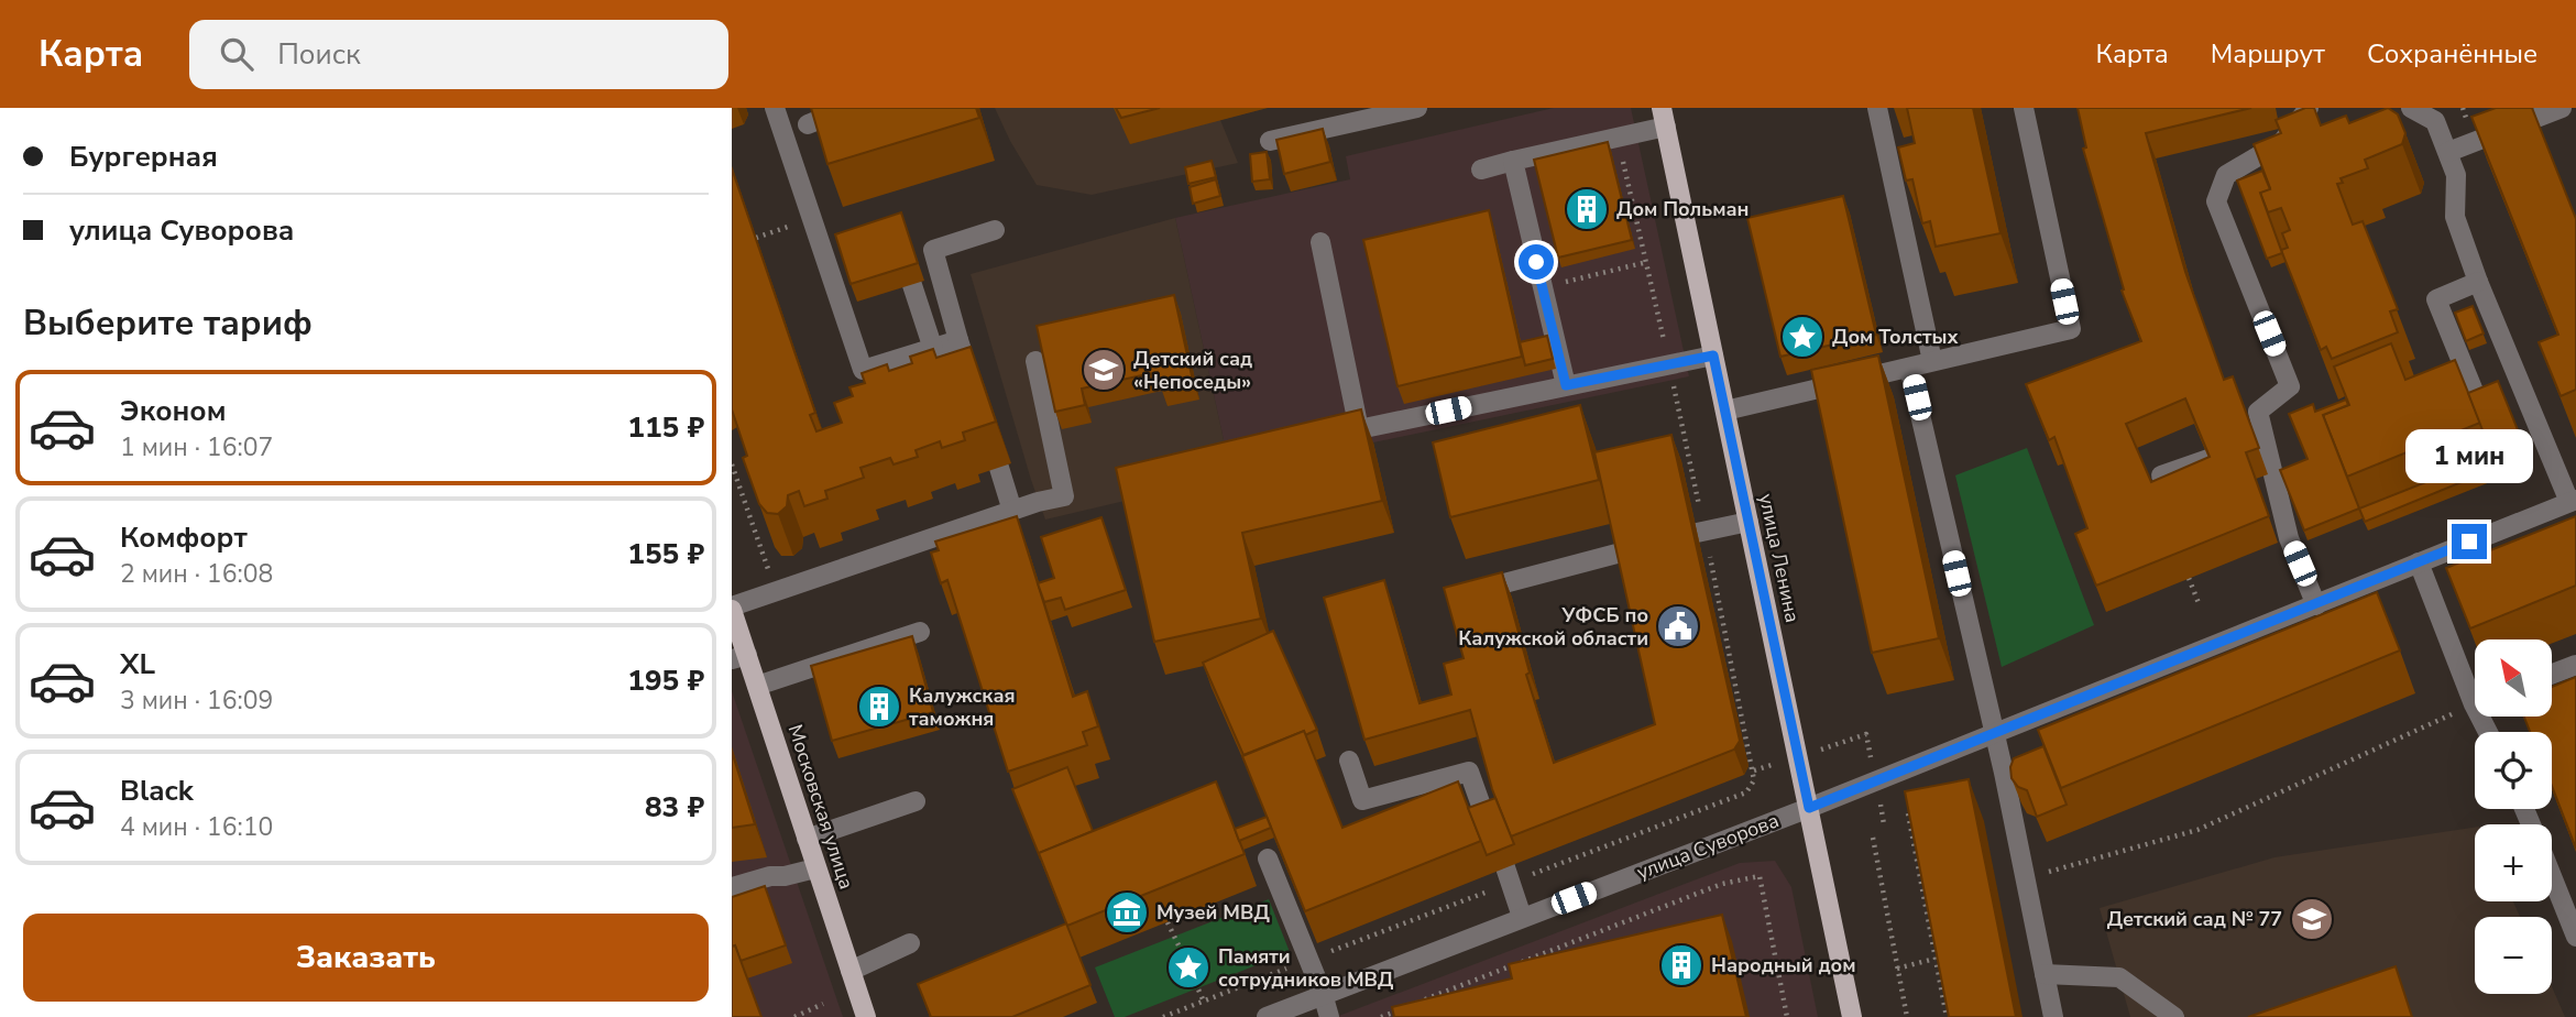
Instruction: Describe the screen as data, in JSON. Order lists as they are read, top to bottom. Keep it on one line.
{"streets":{"main road":["улица Ленина","Московская улица"],"street":["улица Суворова"]},"crossings":[["улица Ленина","улица Суворова"]],"places":{"building":["Дом Польман","Калужская таможня","Народный дом"],"place":["Дом Толстых","Памяти сотрудников МВД"],"school or university":["Детский сад «Непоседы»","Детский сад № 77"],"public building":["УФСБ по Калужской области"],"museum":["Музей МВД"]},"north":"top left","page":{"header":"Карта","search":"Поиск","nav":["Карта","Маршрут","Сохранённые"],"banner":["Бургерная","улица Суворова"],"heading":"Выберите тариф","list":[{"name":"Эконом","note":"1 мин · 16:07","value":"115 ₽"},{"name":"Комфорт","note":"2 мин · 16:08","value":"155 ₽"},{"name":"XL","note":"3 мин · 16:09","value":"195 ₽"},{"name":"Black","note":"4 мин · 16:10","value":"83 ₽"}],"bubble":"1 мин","map_buttons":["+","−"],"buttons":"Заказать"}}
